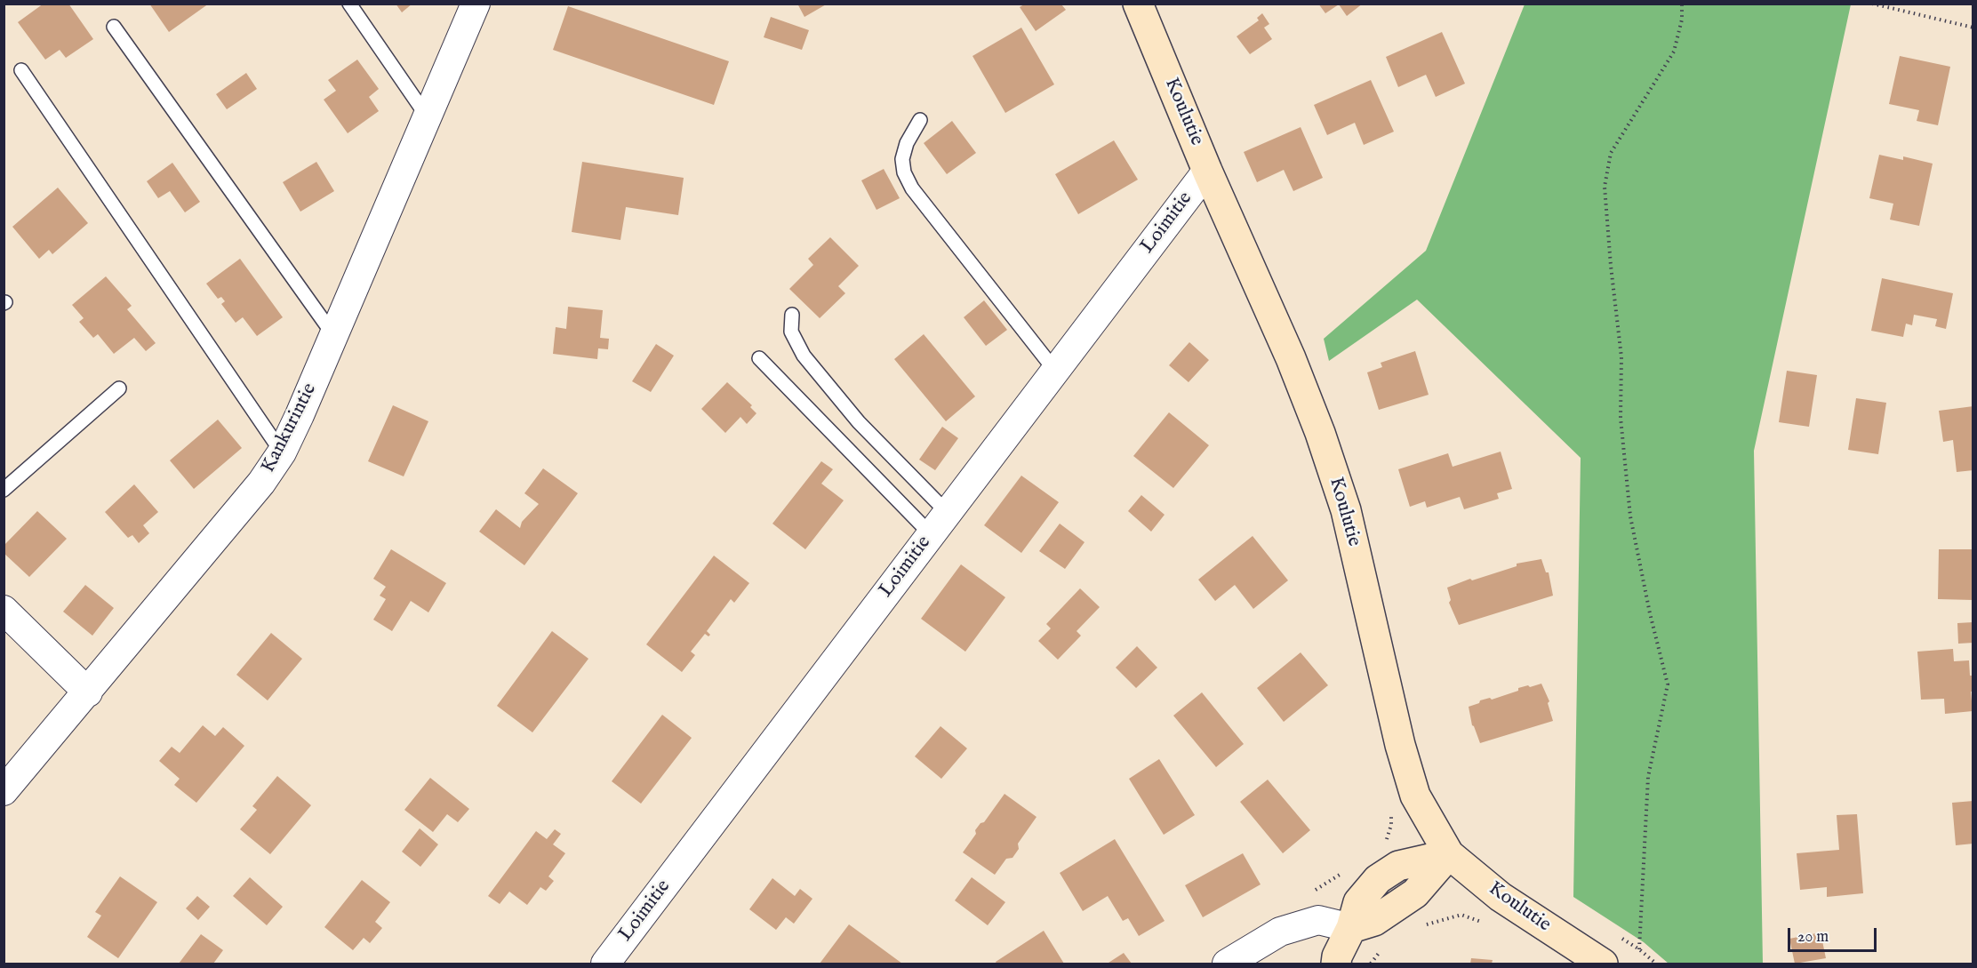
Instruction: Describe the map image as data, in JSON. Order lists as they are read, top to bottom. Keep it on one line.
{"streets":{"street":["Koulutie","Loimitie","Kankurintie"]},"crossings":[["Koulutie","Loimitie"]],"scale_bar":"20 m"}
